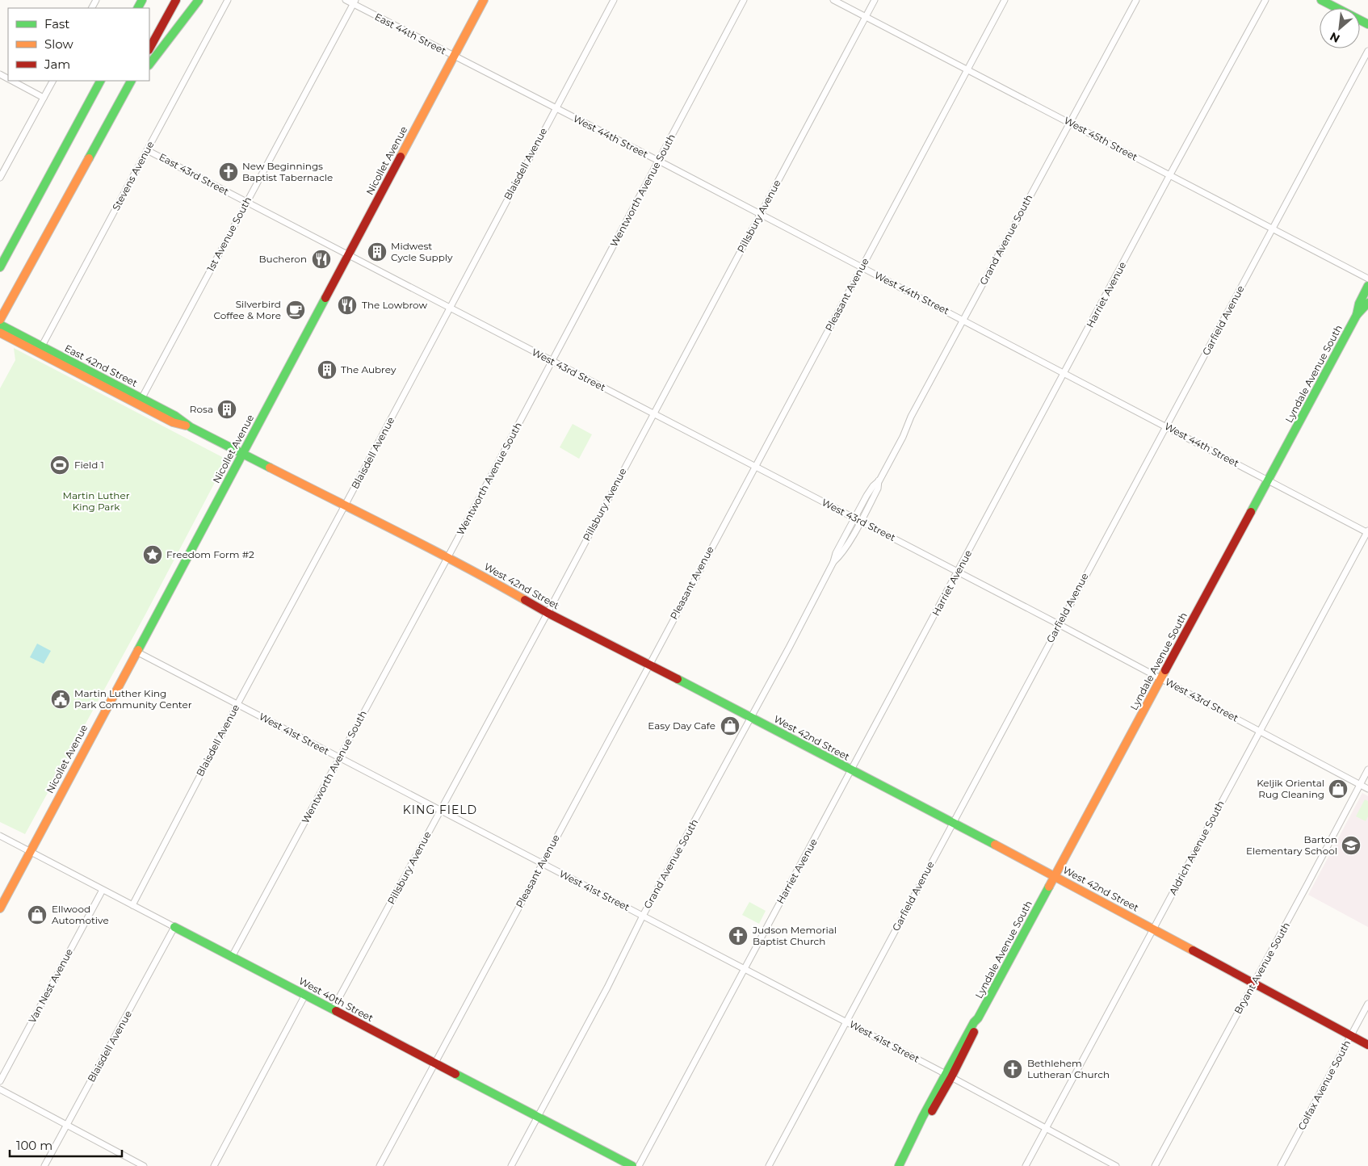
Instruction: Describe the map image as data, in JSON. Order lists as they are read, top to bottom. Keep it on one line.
{"streets":{"main road":["Nicollet Avenue","East 42nd Street","Lyndale Avenue South","West 42nd Street","West 40th Street"],"street":["East 44th Street","West 44th Street","West 45th Street","Blaisdell Avenue","East 43rd Street","Stevens Avenue","Wentworth Avenue South","Pillsbury Avenue","1st Avenue South","Grand Avenue South","Pleasant Avenue","Harriet Avenue","Garfield Avenue","West 43rd Street","West 41st Street","Aldrich Avenue South","Bryant Avenue South","Van Nest Avenue","Colfax Avenue South"]},"crossings":[["East 44th Street","West 44th Street"],["East 44th Street","Nicollet Avenue"],["East 44th Street","1st Avenue South"],["West 44th Street","Nicollet Avenue"],["West 44th Street","Blaisdell Avenue"],["West 44th Street","Wentworth Avenue South"],["West 44th Street","Pillsbury Avenue"],["West 44th Street","Grand Avenue South"],["West 44th Street","Pleasant Avenue"],["West 44th Street","Harriet Avenue"],["West 44th Street","Garfield Avenue"],["West 44th Street","Lyndale Avenue South"],["West 44th Street","Aldrich Avenue South"],["West 45th Street","Pillsbury Avenue"],["West 45th Street","Grand Avenue South"],["West 45th Street","Pleasant Avenue"],["West 45th Street","Harriet Avenue"],["West 45th Street","Garfield Avenue"],["Nicollet Avenue","East 43rd Street"],["Nicollet Avenue","East 42nd Street"],["Nicollet Avenue","West 43rd Street"],["Nicollet Avenue","West 42nd Street"],["Nicollet Avenue","West 41st Street"],["Nicollet Avenue","West 40th Street"],["Blaisdell Avenue","West 43rd Street"],["Blaisdell Avenue","West 42nd Street"],["Blaisdell Avenue","West 41st Street"],["Blaisdell Avenue","West 40th Street"],["East 43rd Street","Stevens Avenue"],["East 43rd Street","1st Avenue South"],["East 43rd Street","West 43rd Street"],["Stevens Avenue","East 42nd Street"],["Wentworth Avenue South","West 43rd Street"],["Wentworth Avenue South","West 42nd Street"],["Wentworth Avenue South","West 41st Street"],["Wentworth Avenue South","West 40th Street"],["Pillsbury Avenue","West 43rd Street"],["Pillsbury Avenue","West 42nd Street"],["Pillsbury Avenue","West 41st Street"],["Pillsbury Avenue","West 40th Street"],["1st Avenue South","East 42nd Street"],["Grand Avenue South","West 43rd Street"],["Grand Avenue South","West 42nd Street"],["Grand Avenue South","West 41st Street"],["Grand Avenue South","West 40th Street"],["Pleasant Avenue","West 43rd Street"],["Pleasant Avenue","West 42nd Street"],["Pleasant Avenue","West 41st Street"],["Pleasant Avenue","West 40th Street"],["Harriet Avenue","West 43rd Street"],["Harriet Avenue","West 42nd Street"],["Harriet Avenue","West 41st Street"],["Garfield Avenue","West 43rd Street"],["Garfield Avenue","West 42nd Street"],["Garfield Avenue","West 41st Street"],["East 42nd Street","West 42nd Street"],["West 43rd Street","Lyndale Avenue South"],["West 43rd Street","Aldrich Avenue South"],["West 43rd Street","Bryant Avenue South"],["Lyndale Avenue South","West 42nd Street"],["Lyndale Avenue South","West 41st Street"],["West 42nd Street","Aldrich Avenue South"],["West 42nd Street","Bryant Avenue South"],["West 42nd Street","Colfax Avenue South"],["West 41st Street","Aldrich Avenue South"],["Van Nest Avenue","West 40th Street"]],"districts":["KING FIELD"],"parks":["Martin Luther King Park"],"places":{"church":["New Beginnings Baptist Tabernacle","Judson Memorial Baptist Church","Bethlehem Lutheran Church"],"building":["Midwest Cycle Supply","The Aubrey","Rosa"],"restaurant":["Bucheron","The Lowbrow"],"cafe":["Silverbird Coffee & More"],"sports":["Field 1"],"place":["Freedom Form #2"],"public building":["Martin Luther King Park Community Center"],"shop":["Easy Day Cafe","Keljik Oriental Rug Cleaning","Ellwood Automotive"],"school or university":["Barton Elementary School"]},"legend":["Fast","Slow","Jam"],"scale_bar":"100 m","north":"bottom left"}
